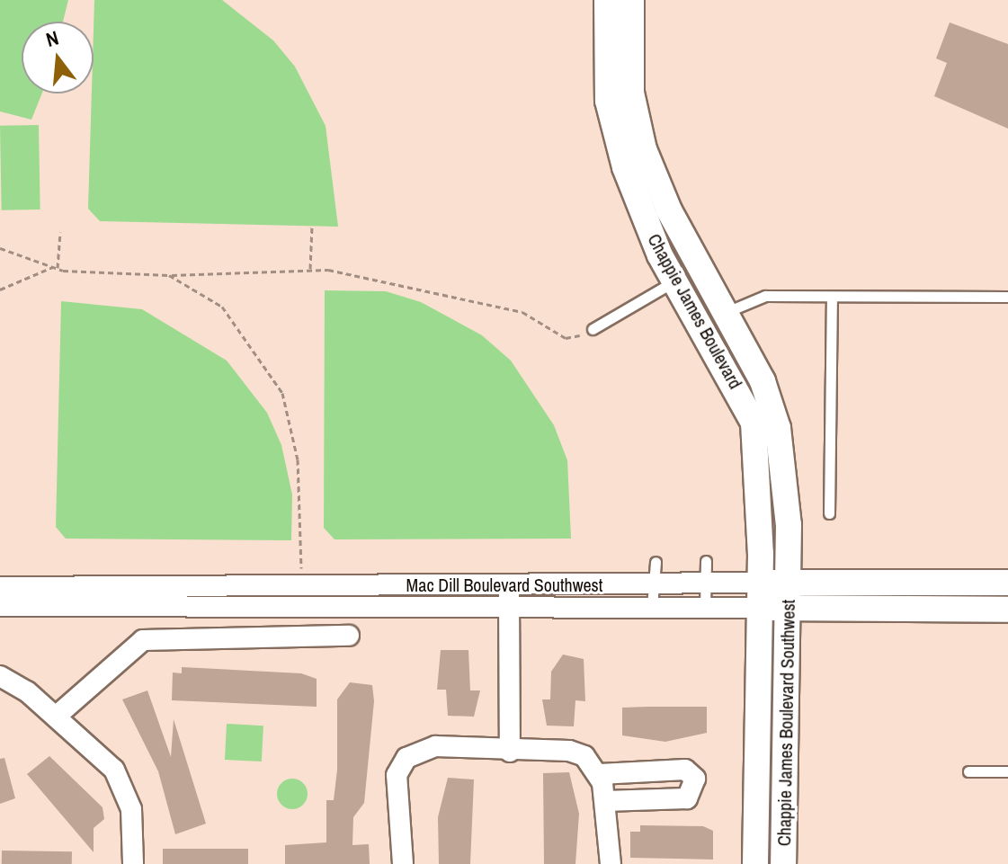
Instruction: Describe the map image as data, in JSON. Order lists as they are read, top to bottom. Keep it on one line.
{"streets":{"street":["Chappie James Boulevard","Mac Dill Boulevard Southwest","Chappie James Boulevard Southwest"]},"crossings":[["Chappie James Boulevard","Mac Dill Boulevard Southwest"],["Chappie James Boulevard","Chappie James Boulevard Southwest"],["Mac Dill Boulevard Southwest","Chappie James Boulevard Southwest"]],"north":"top"}
